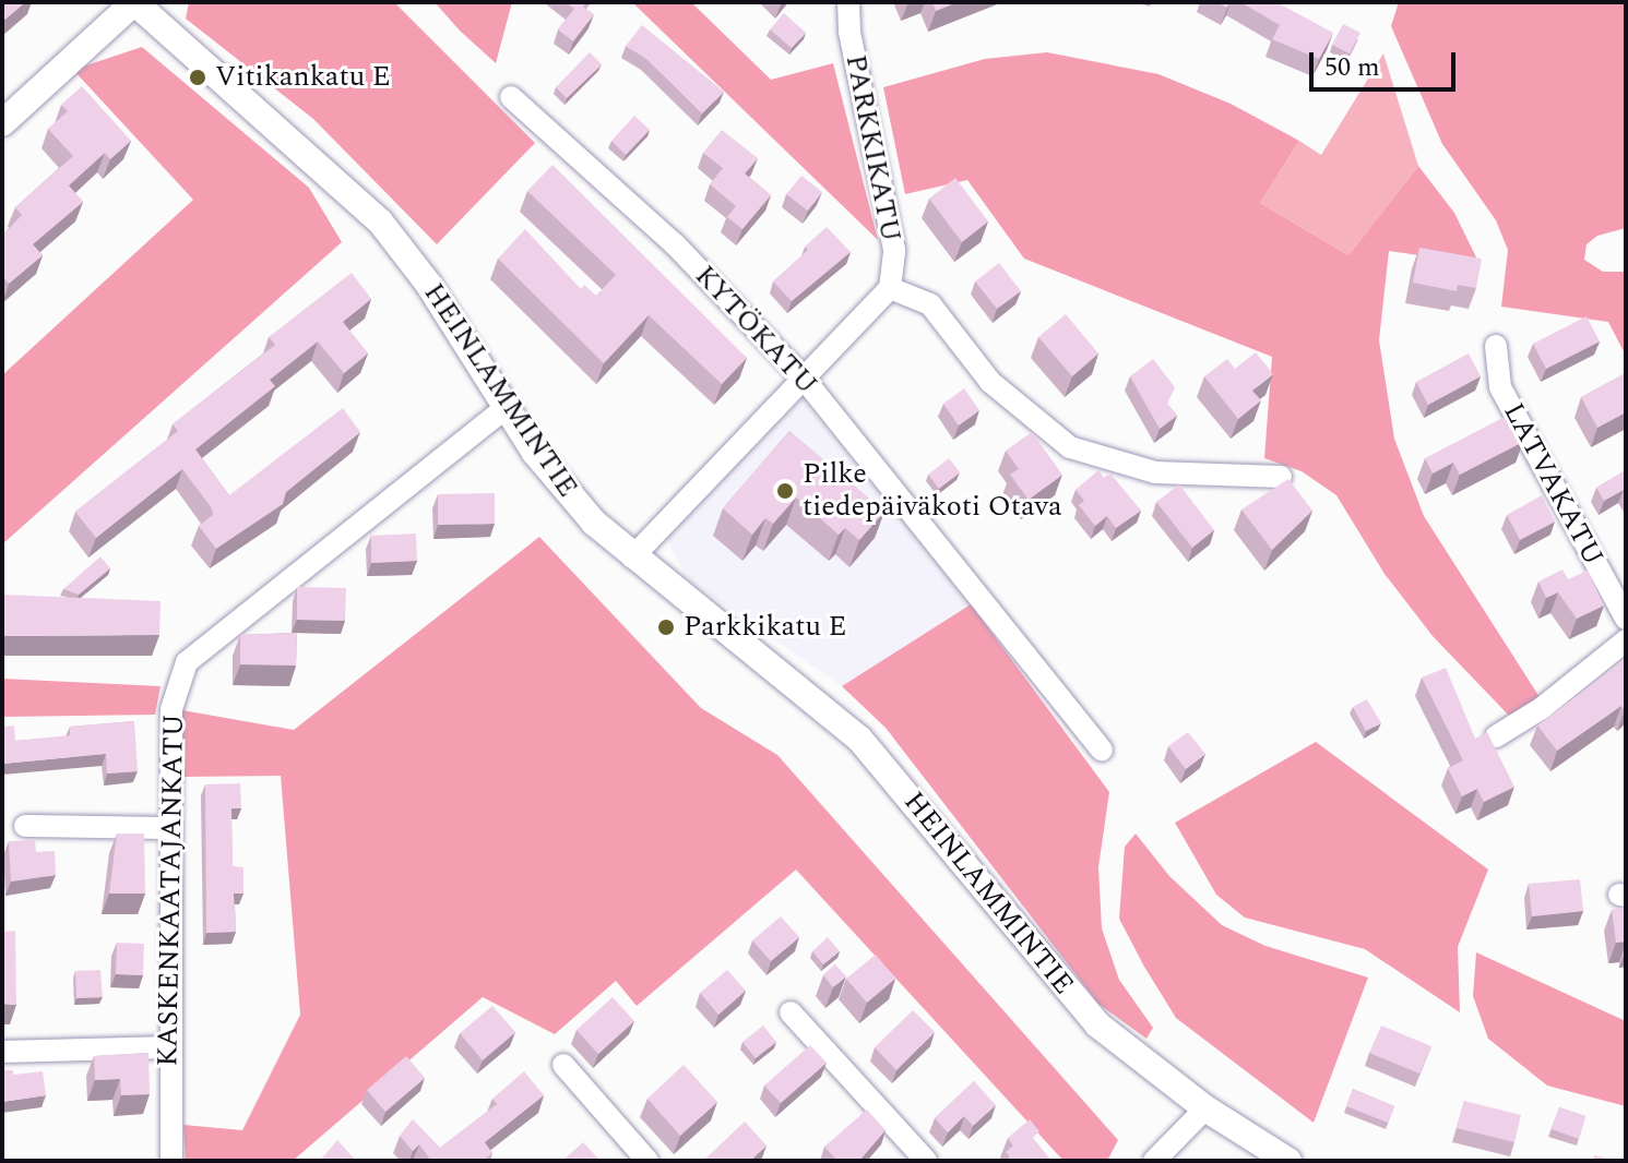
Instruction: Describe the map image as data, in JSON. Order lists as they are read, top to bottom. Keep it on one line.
{"streets":{"street":["PARKKIKATU","KYTÖKATU","HEINLAMMINTIE","LATVAKATU","KASKENKAATAJANKATU"]},"crossings":[["HEINLAMMINTIE","KASKENKAATAJANKATU"]],"places":["Vitikankatu E","Pilke tiedepäiväkoti Otava","Parkkikatu E"],"scale_bar":"50 m"}
